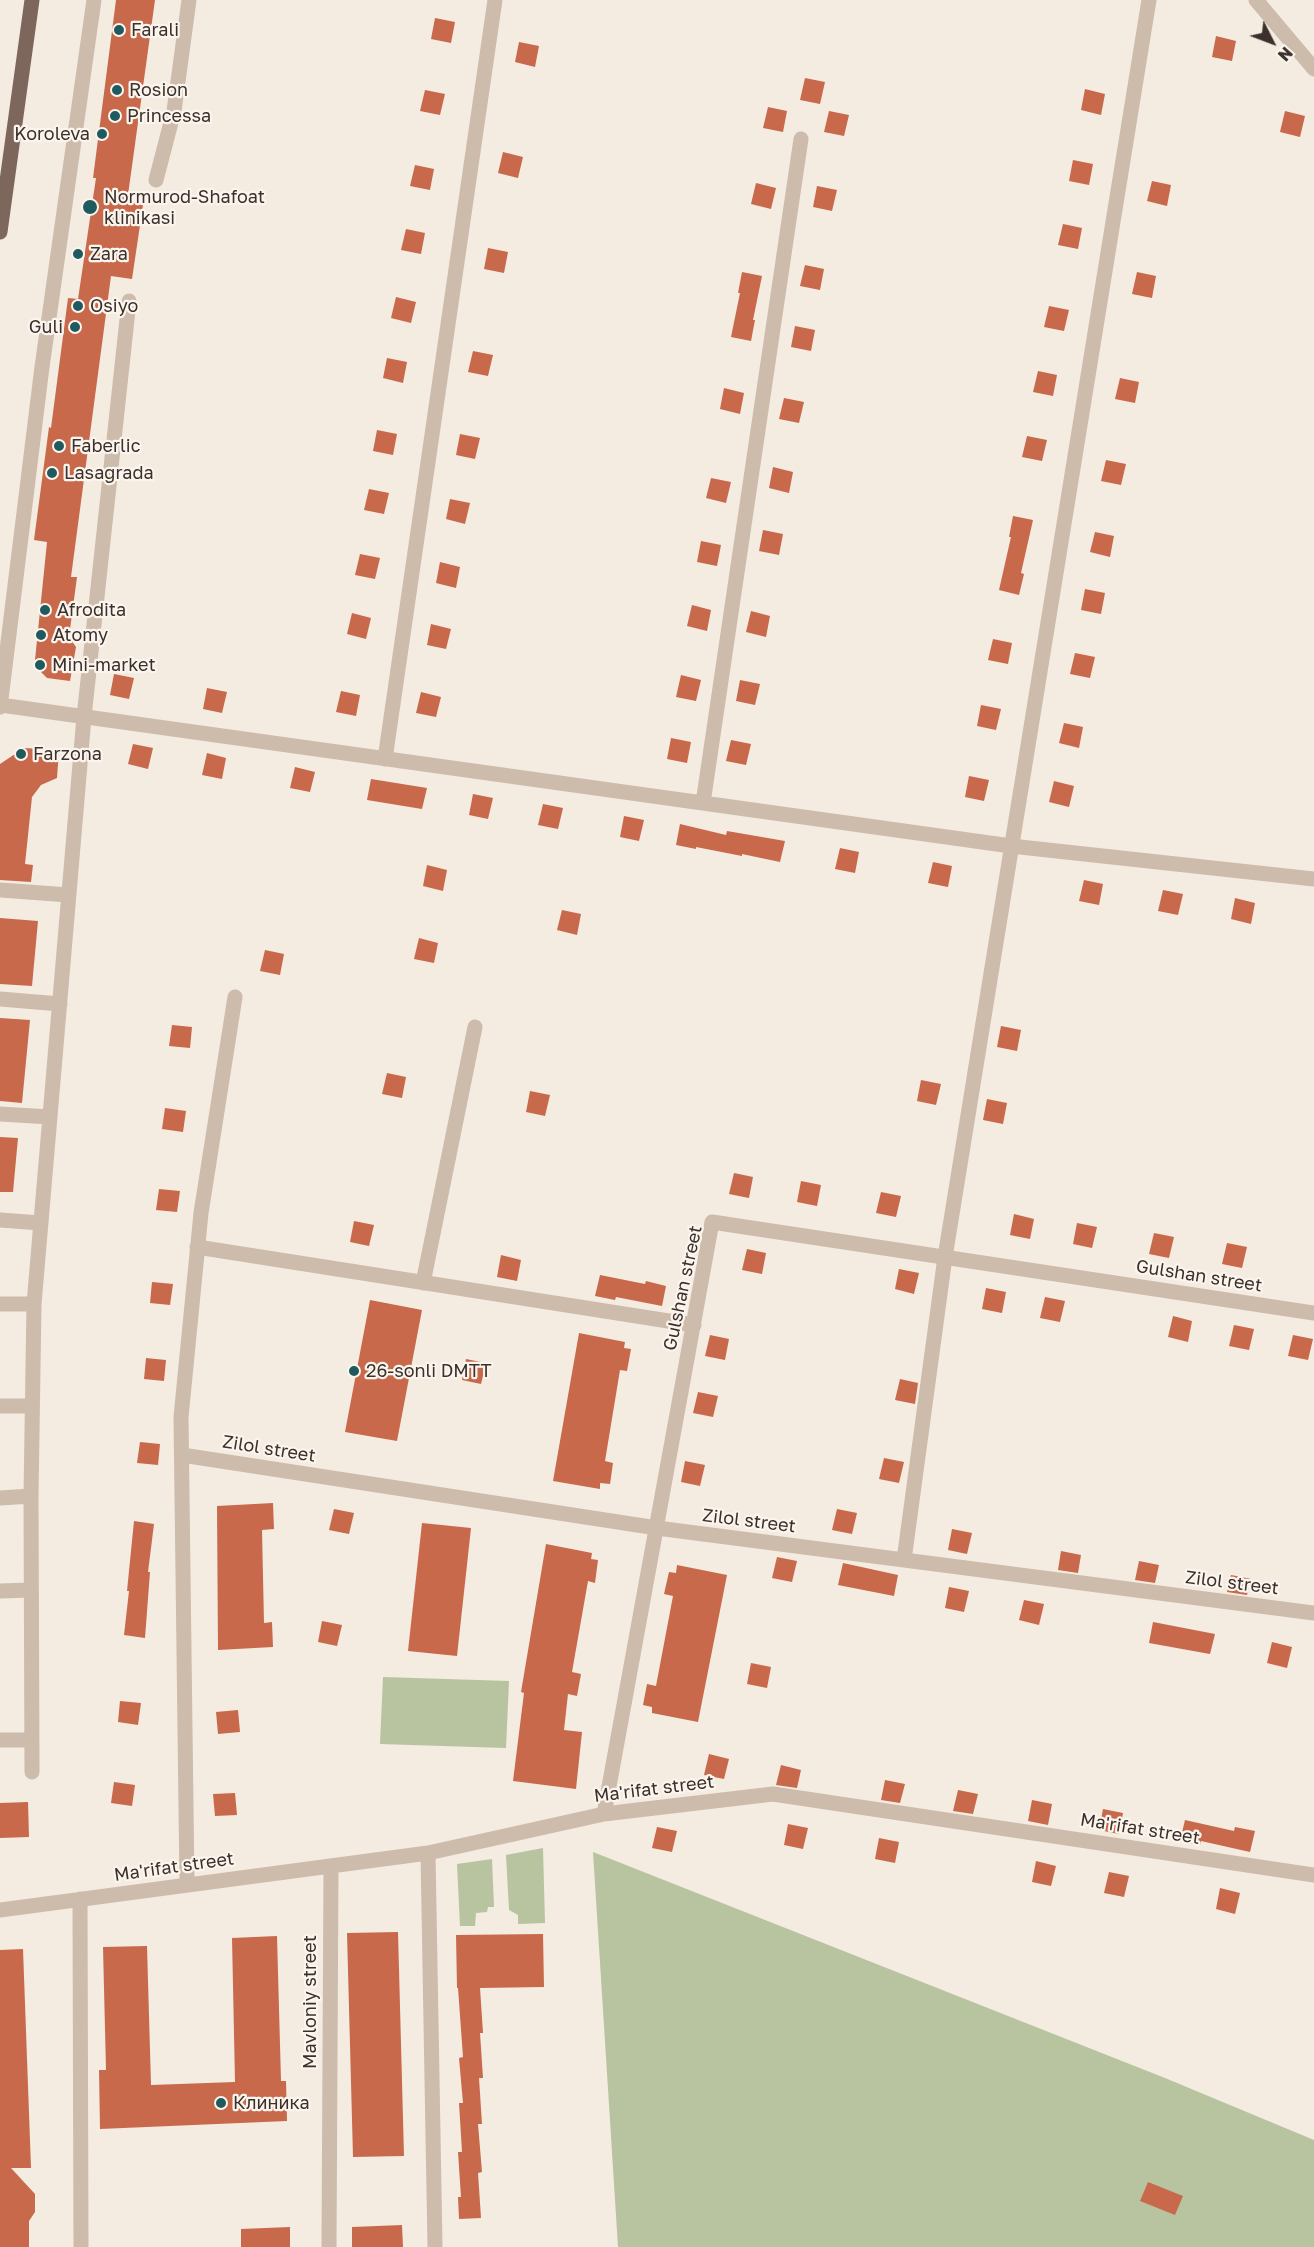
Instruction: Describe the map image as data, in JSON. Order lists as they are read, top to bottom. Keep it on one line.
{"streets":{"street":["Gulshan street","Zilol street","Ma'rifat street","Mavloniy street"]},"crossings":[["Gulshan street","Zilol street"],["Gulshan street","Ma'rifat street"],["Ma'rifat street","Mavloniy street"]],"places":["Farali","Rosion","Princessa","Koroleva","Normurod-Shafoat klinikasi","Zara","Osiyo","Guli","Faberlic","Lasagrada","Afrodita","Atomy","Mini-market","Farzona","26-sonli DMTT","Клиника"],"north":"bottom right"}
